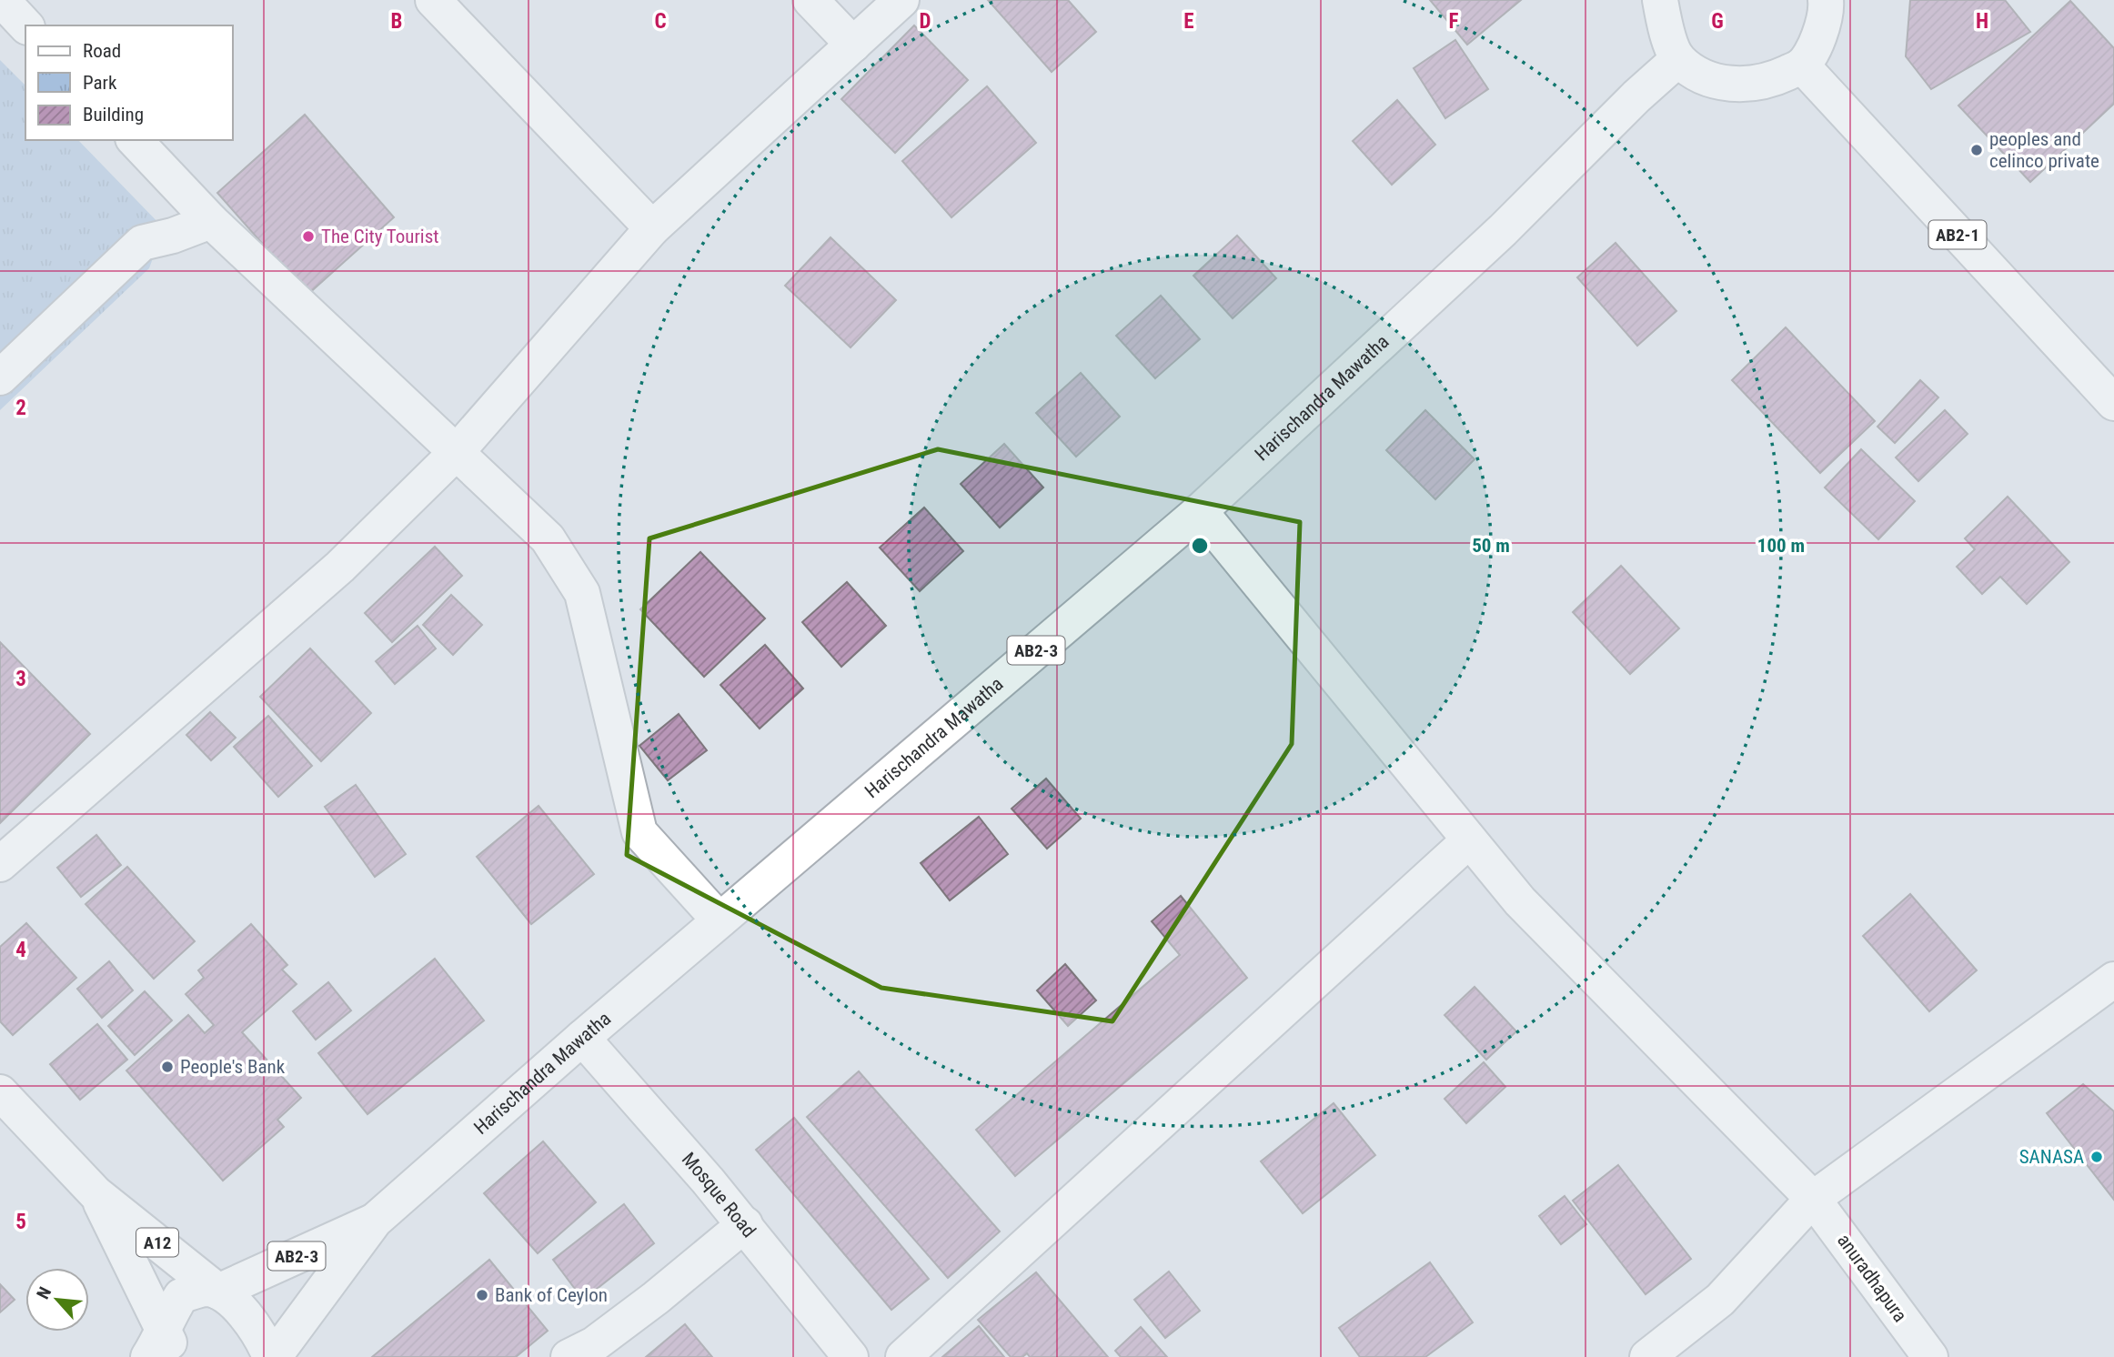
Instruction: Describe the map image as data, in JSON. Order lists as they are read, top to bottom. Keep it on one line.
{"streets":{"main road":["AB2-1","Harischandra Mawatha","AB2-3","Mosque Road","A12","anuradhapura"]},"crossings":[["Harischandra Mawatha","Mosque Road"],["Harischandra Mawatha","A12"],["Harischandra Mawatha","anuradhapura"]],"places":["peoples and celinco private","The City Tourist","People's Bank","SANASA","Bank of Ceylon"],"legend":["Road","Park","Building"],"north":"top left","grid":{"columns":["B","C","D","E","F","G","H"],"rows":["2","3","4","5"]},"rings":["50 m","100 m"]}
